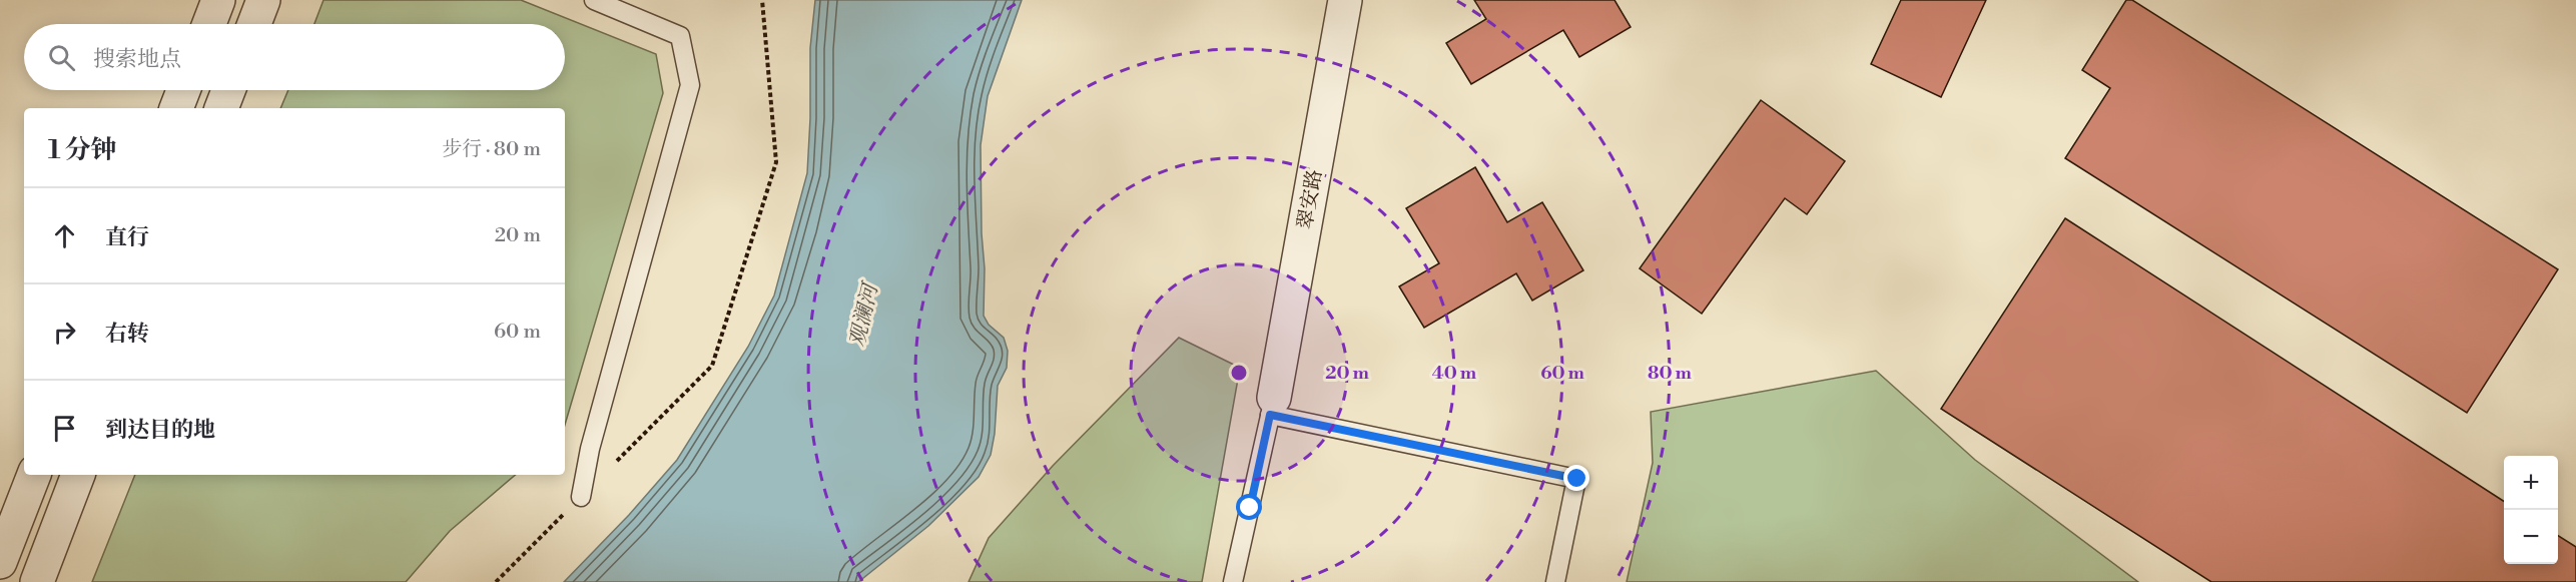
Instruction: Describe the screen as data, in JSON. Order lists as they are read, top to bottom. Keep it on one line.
{"streets":{"street":["翠安路"]},"water":["观澜河"],"page":{"search":"搜索地点","heading":["1 分钟","步行 · 80 m"],"list":[["直行","20 m"],["右转","60 m"],"到达目的地"],"map_buttons":["+","−"]},"rings":["20 m","40 m","60 m","80 m"]}
